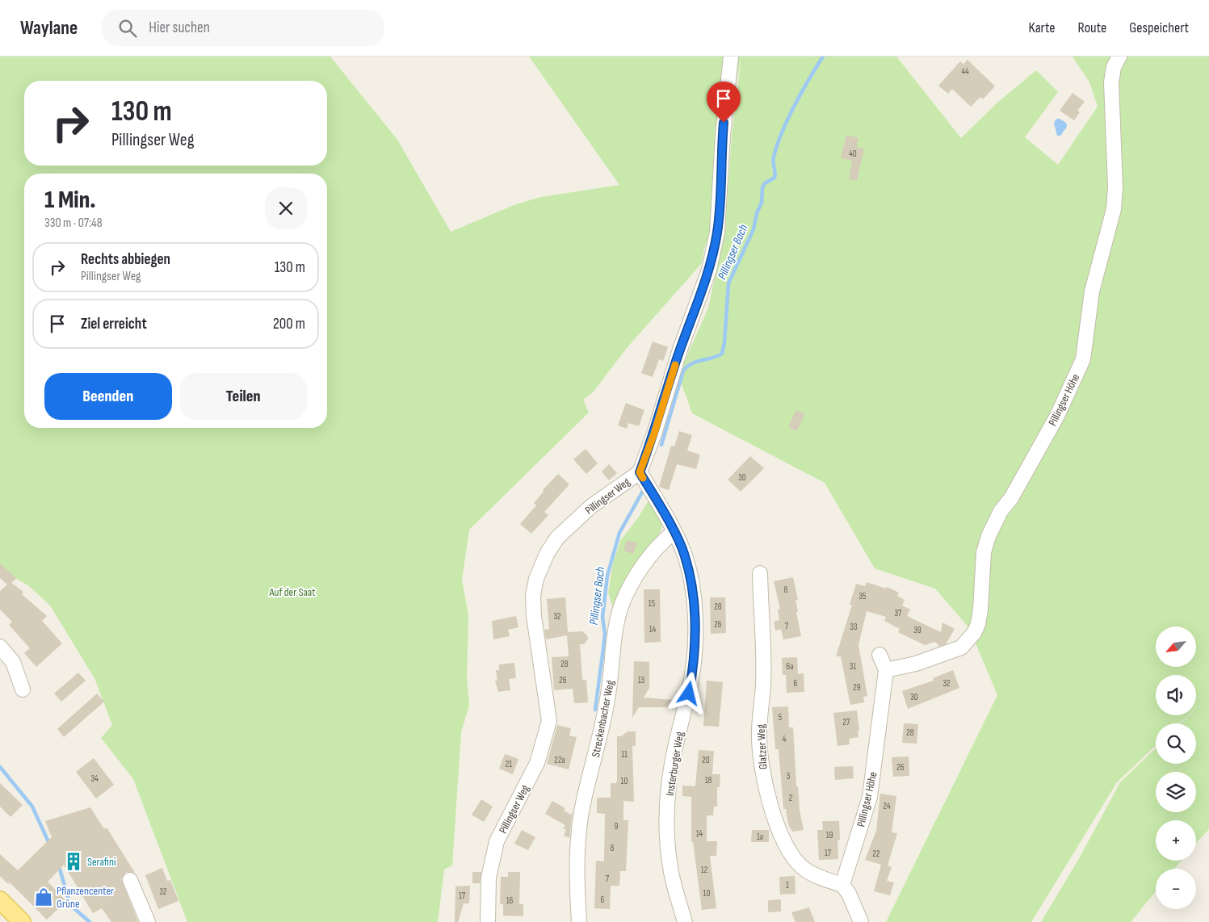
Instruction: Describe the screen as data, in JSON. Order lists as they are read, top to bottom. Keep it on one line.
{"streets":{"street":["Pillingser Höhe","Pillingser Weg","Streckenbacher Weg","Glatzer Weg","Insterburger Weg"]},"crossings":[["Pillingser Höhe","Glatzer Weg"],["Pillingser Weg","Insterburger Weg"],["Streckenbacher Weg","Insterburger Weg"]],"water":["Pillingser Bach"],"parks":["Auf der Saat"],"places":{"building":["Serafini"],"shop":["Pflanzencenter Grüne"]},"house_numbers":["44","40","30","8","35","15","28","37","32","26","7","33","14","39","28","6a","31","26","13","6","32","29","30","5","27","28","4","11","22a","20","21","26","3","34","18","10","2","24","9","14","19","1a","8","17","22","12","7","1","32","10","17","6","16"],"north":"bottom left","page":{"header":"Waylane","search":"Hier suchen","nav":["Karte","Route","Gespeichert"],"turn":["130 m","Pillingser Weg"],"heading":["1 Min.","330 m · 07:48"],"list":[{"name":"Rechts abbiegen","note":"Pillingser Weg","value":"130 m"},{"name":"Ziel erreicht","value":"200 m"}],"buttons":["Beenden","Teilen"],"map_buttons":["+","−"]}}
